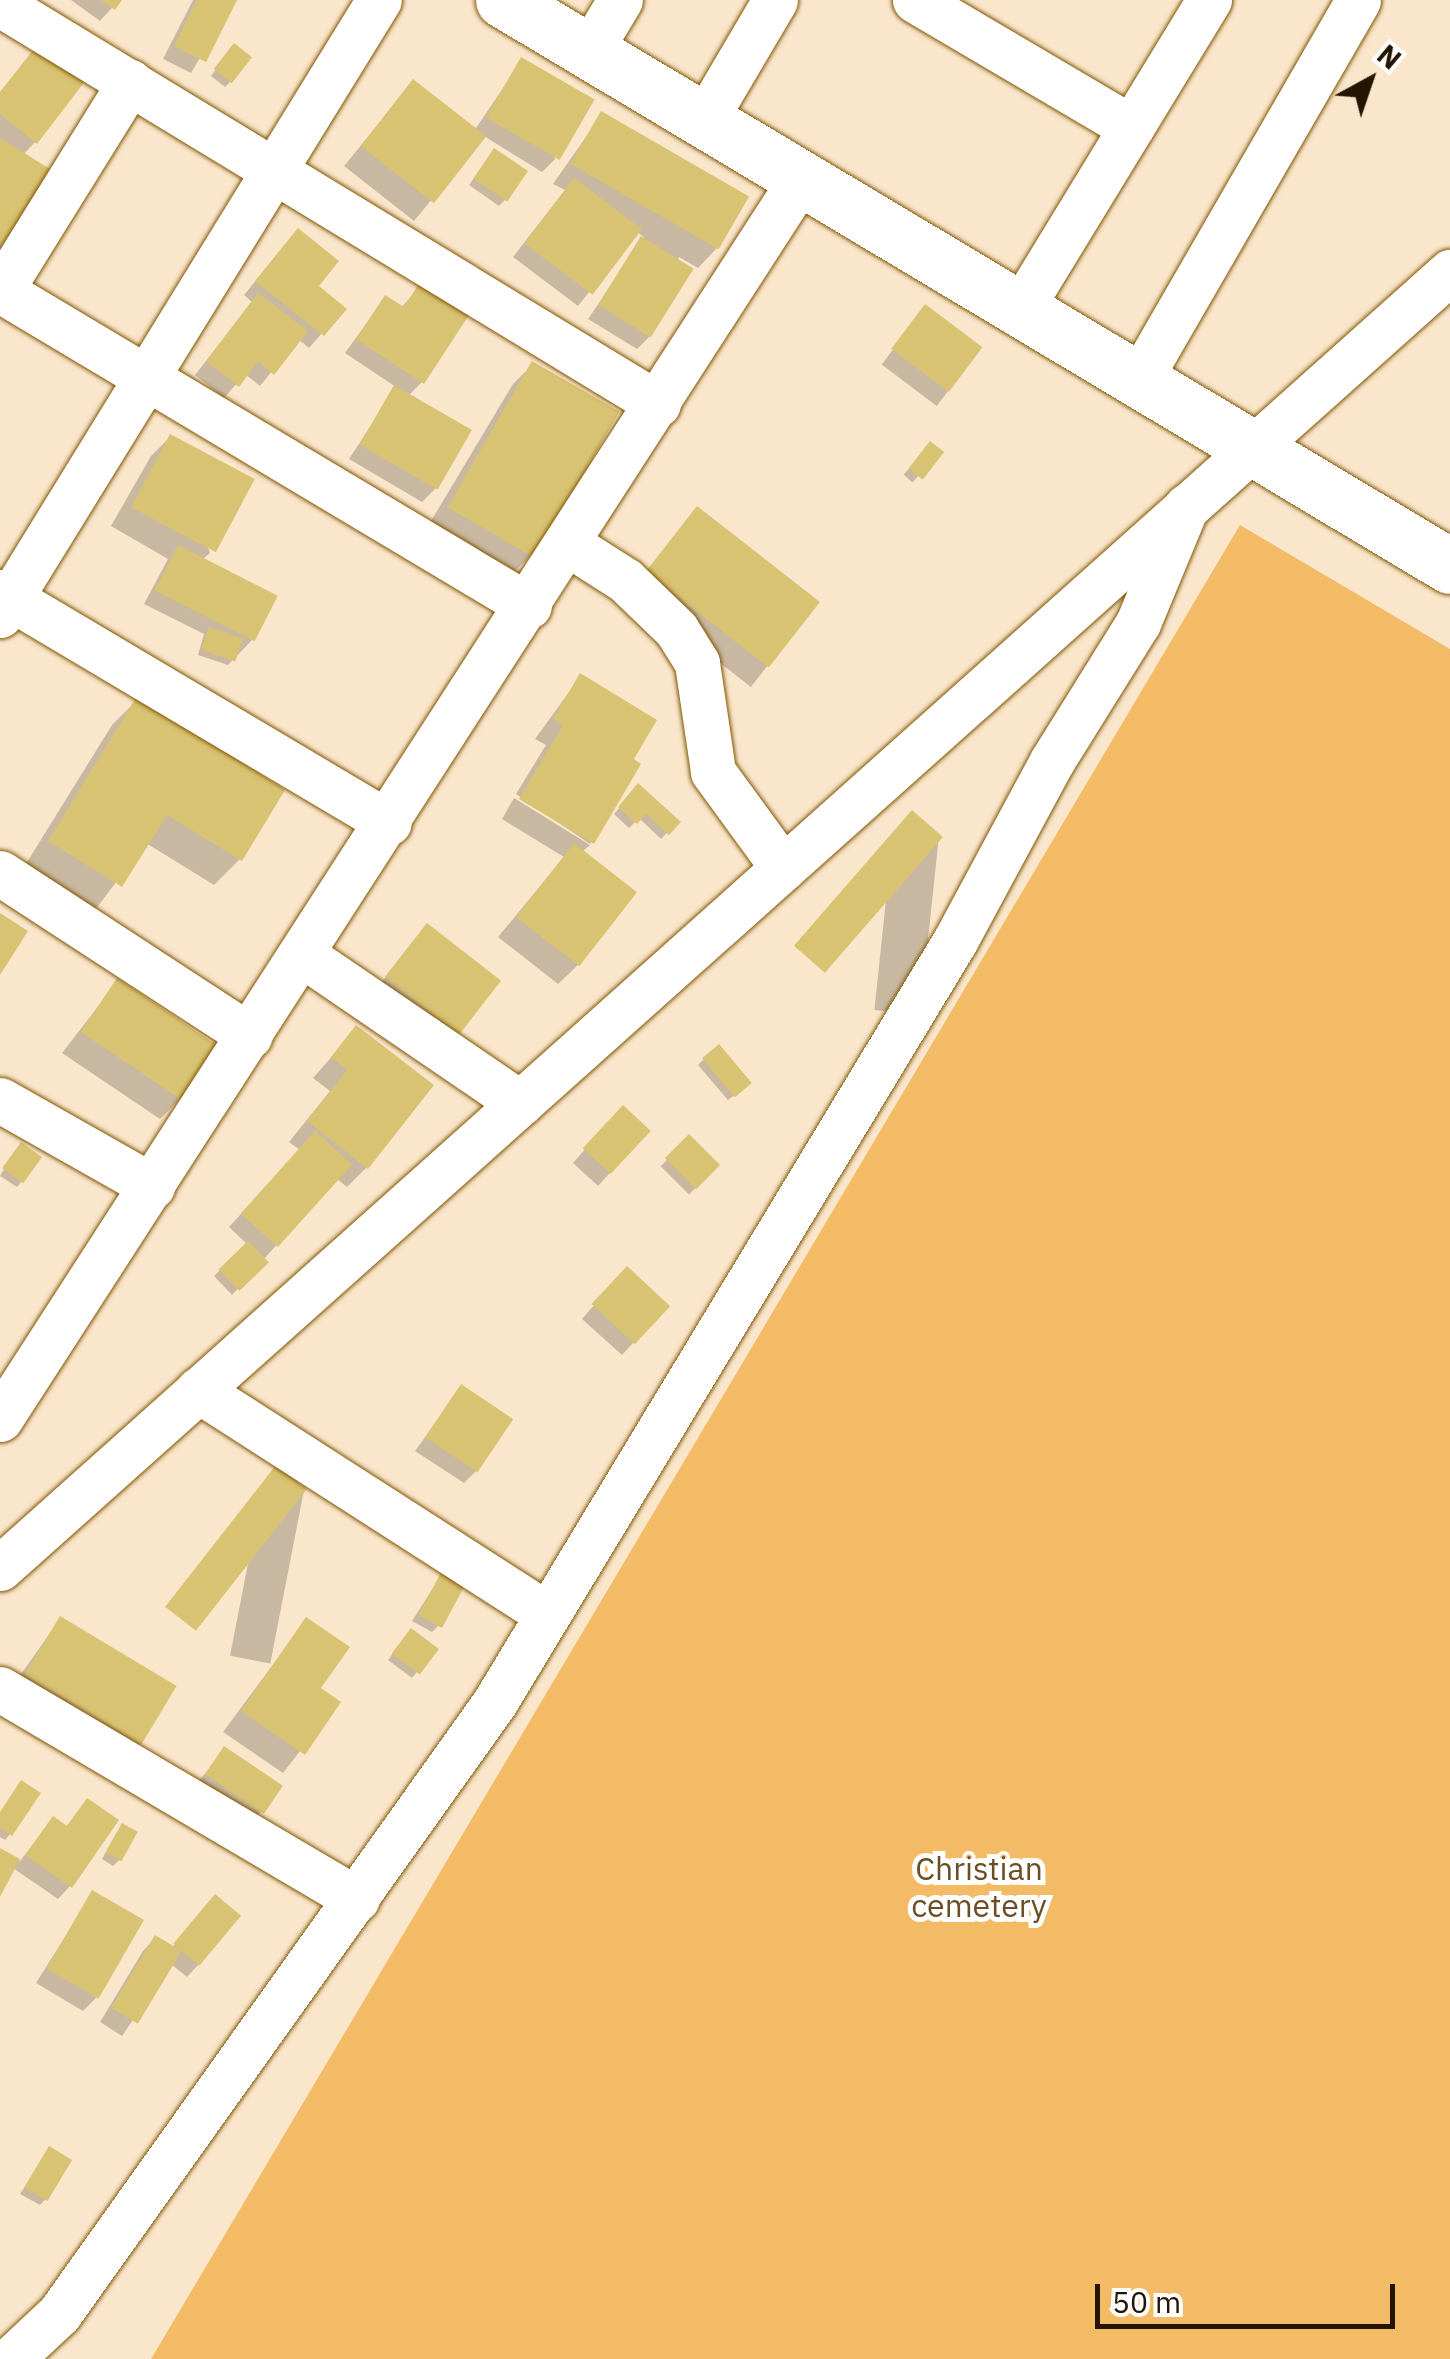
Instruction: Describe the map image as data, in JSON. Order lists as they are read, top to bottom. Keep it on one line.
{"parks":["Christian cemetery"],"scale_bar":"50 m","north":"top right"}
